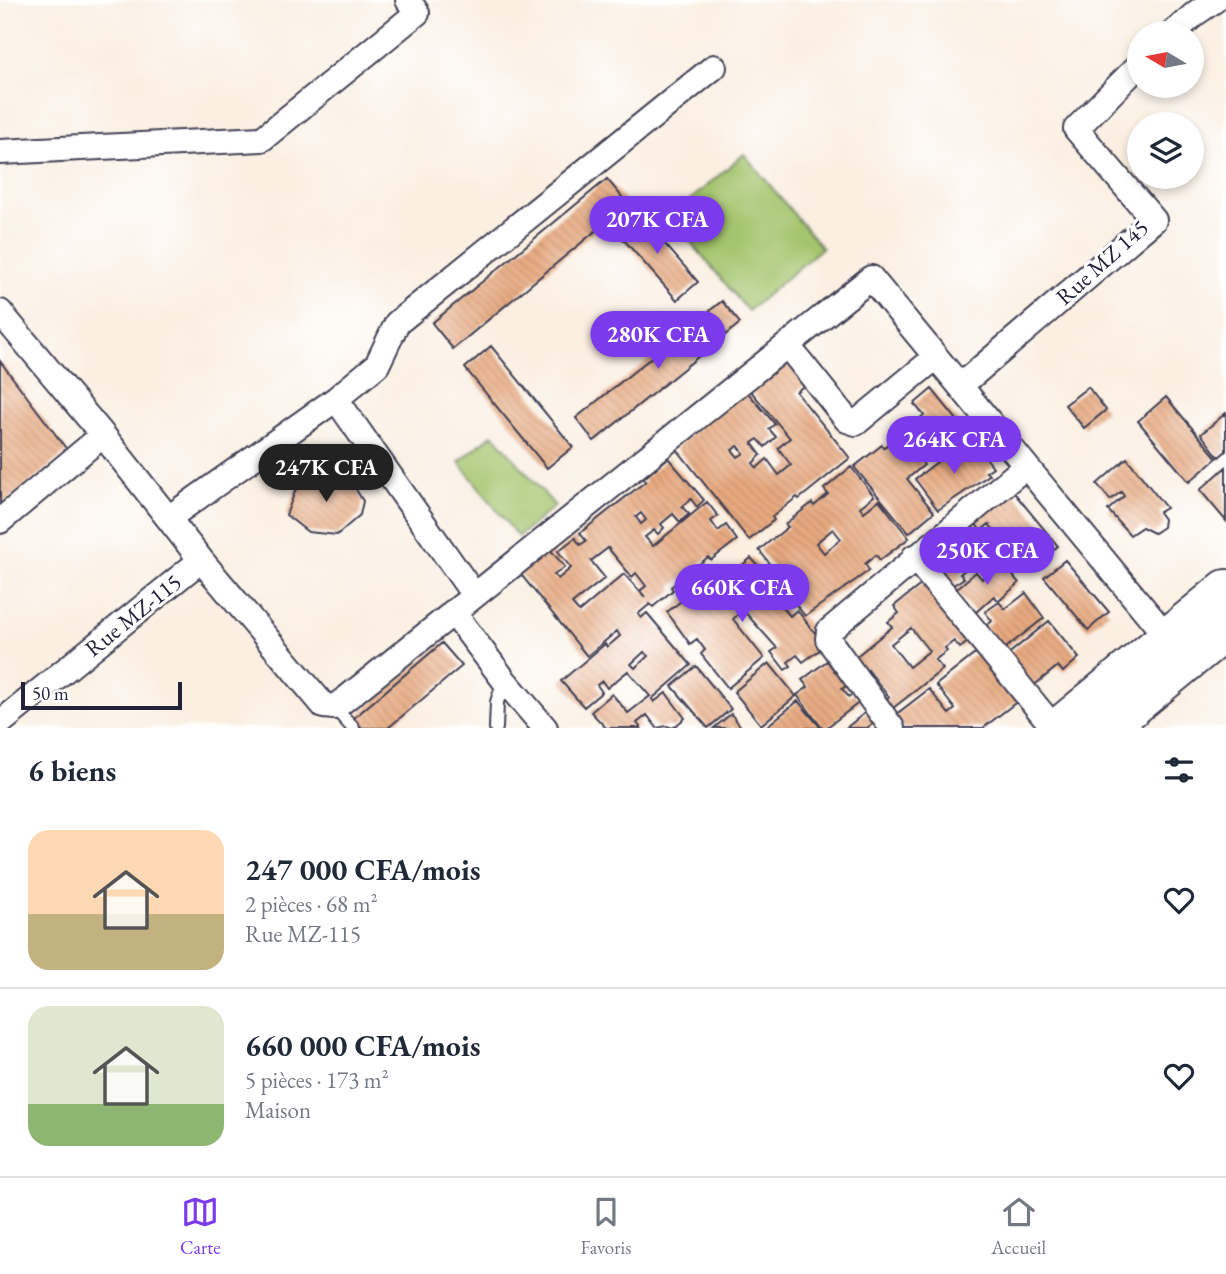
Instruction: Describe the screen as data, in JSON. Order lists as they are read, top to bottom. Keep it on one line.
{"streets":{"street":["Rue MZ 145","Rue MZ-115"]},"scale_bar":"50 m","north":"left","page":{"price":["207K CFA","280K CFA","264K CFA","247K CFA","250K CFA","660K CFA"],"scale":"50 m","heading":"6 biens","list":[{"name":"247 000 CFA/mois","note":"2 pièces · 68 m² · Rue MZ-115"},{"name":"660 000 CFA/mois","note":"5 pièces · 173 m² · Maison"}],"tabs":["Carte","Favoris","Accueil"]}}
